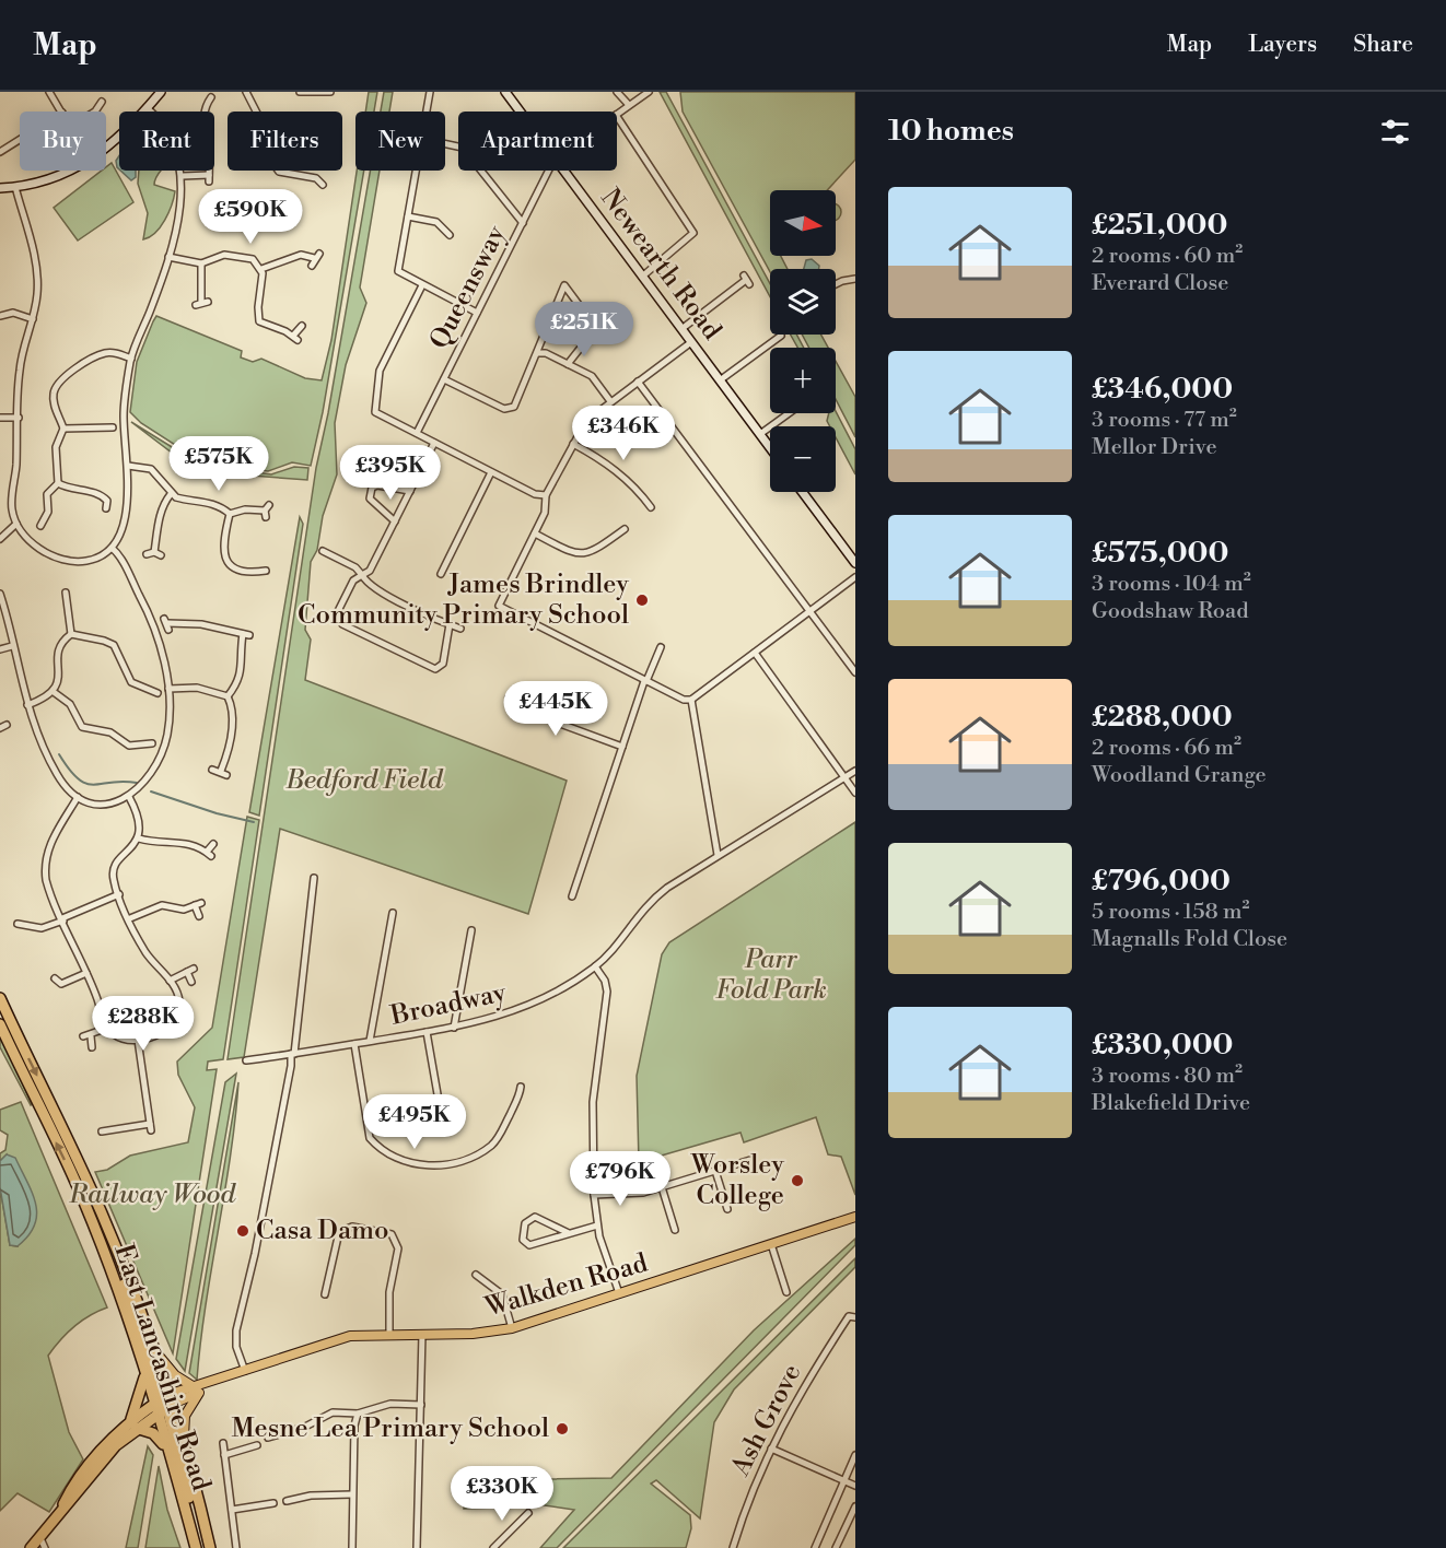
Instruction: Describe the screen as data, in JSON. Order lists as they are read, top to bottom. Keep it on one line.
{"streets":{"highway":["Walkden Road","East Lancashire Road"],"main road":["Newearth Road"],"street":["Queensway","Broadway","Ash Grove"]},"crossings":[["Walkden Road","East Lancashire Road"]],"parks":["Bedford Field","Parr Fold Park","Railway Wood"],"places":["James Brindley Community Primary School","Worsley College","Casa Damo","Mesne Lea Primary School"],"north":"right","page":{"header":"Map","nav":["Map","Layers","Share"],"heading":"10 homes","chip":["Buy","Rent","Filters","New","Apartment"],"list":[{"name":"£251,000","note":"2 rooms · 60 m² · Everard Close"},{"name":"£346,000","note":"3 rooms · 77 m² · Mellor Drive"},{"name":"£575,000","note":"3 rooms · 104 m² · Goodshaw Road"},{"name":"£288,000","note":"2 rooms · 66 m² · Woodland Grange"},{"name":"£796,000","note":"5 rooms · 158 m² · Magnalls Fold Close"},{"name":"£330,000","note":"3 rooms · 80 m² · Blakefield Drive"}],"price":["£590K","£251K","£346K","£575K","£395K","£445K","£288K","£495K","£796K","£330K"],"map_buttons":["+","−"]}}
